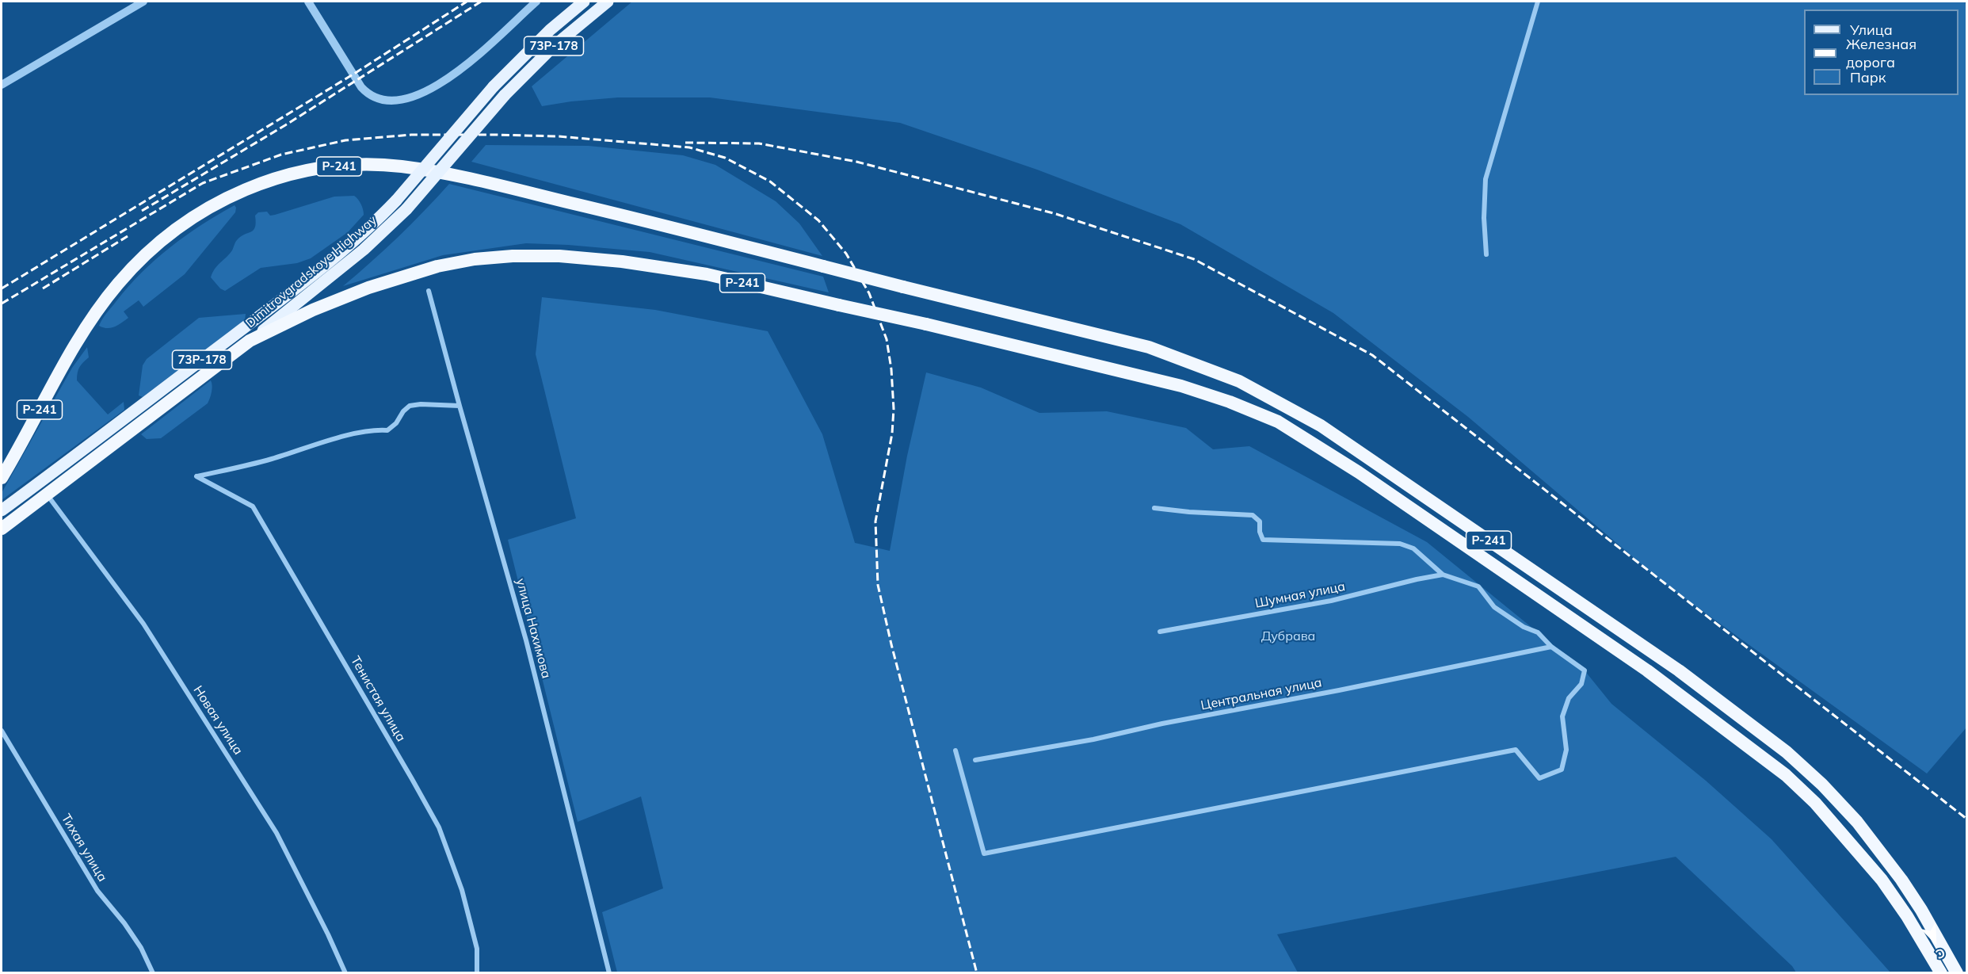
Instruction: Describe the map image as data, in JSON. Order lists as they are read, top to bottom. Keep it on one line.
{"streets":{"highway":["Р-241","Dimitrovgradskoye Highway"],"main road":["73Р-178"],"street":["Шумная улица","улица Нахимова","Центральная улица","Тенистая улица","Новая улица","Тихая улица"]},"crossings":[["Р-241","Dimitrovgradskoye Highway"],["Dimitrovgradskoye Highway","Новая улица"],["улица Нахимова","Тенистая улица"]],"parks":["Дубрава"],"legend":["Улица","Железная дорога","Парк"],"north":"bottom right"}
